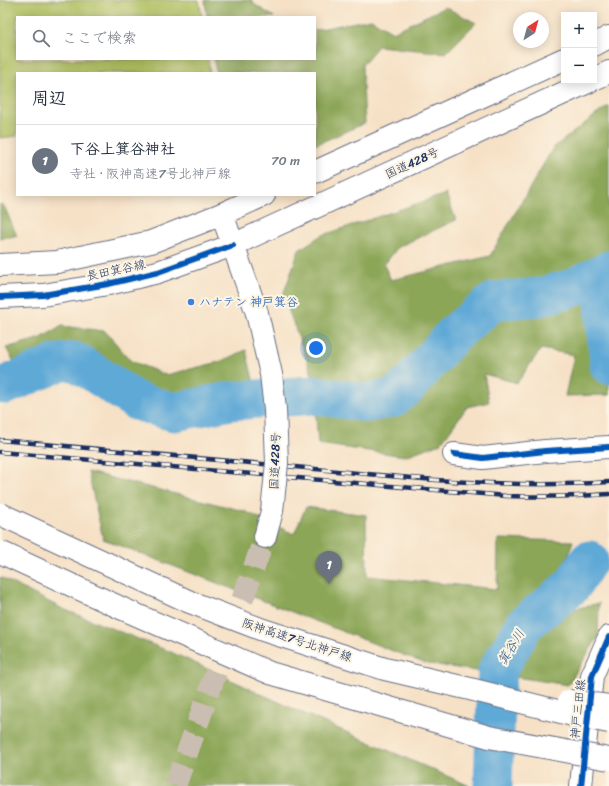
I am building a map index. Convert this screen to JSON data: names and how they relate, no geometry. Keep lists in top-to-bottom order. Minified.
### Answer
{"streets":{"main road":["国道428号","長田箕谷線","阪神高速7号北神戸線","神戸三田線"]},"crossings":[["国道428号","長田箕谷線"]],"water":["箕谷川"],"places":["ハナテン 神戸箕谷"],"north":"top right","page":{"map_buttons":["+","−"],"search":"ここで検索","heading":"周辺","list":[{"mark":"1","name":"下谷上箕谷神社","note":"寺社 · 阪神高速7号北神戸線","value":"70 m"}],"pins":"1"}}
